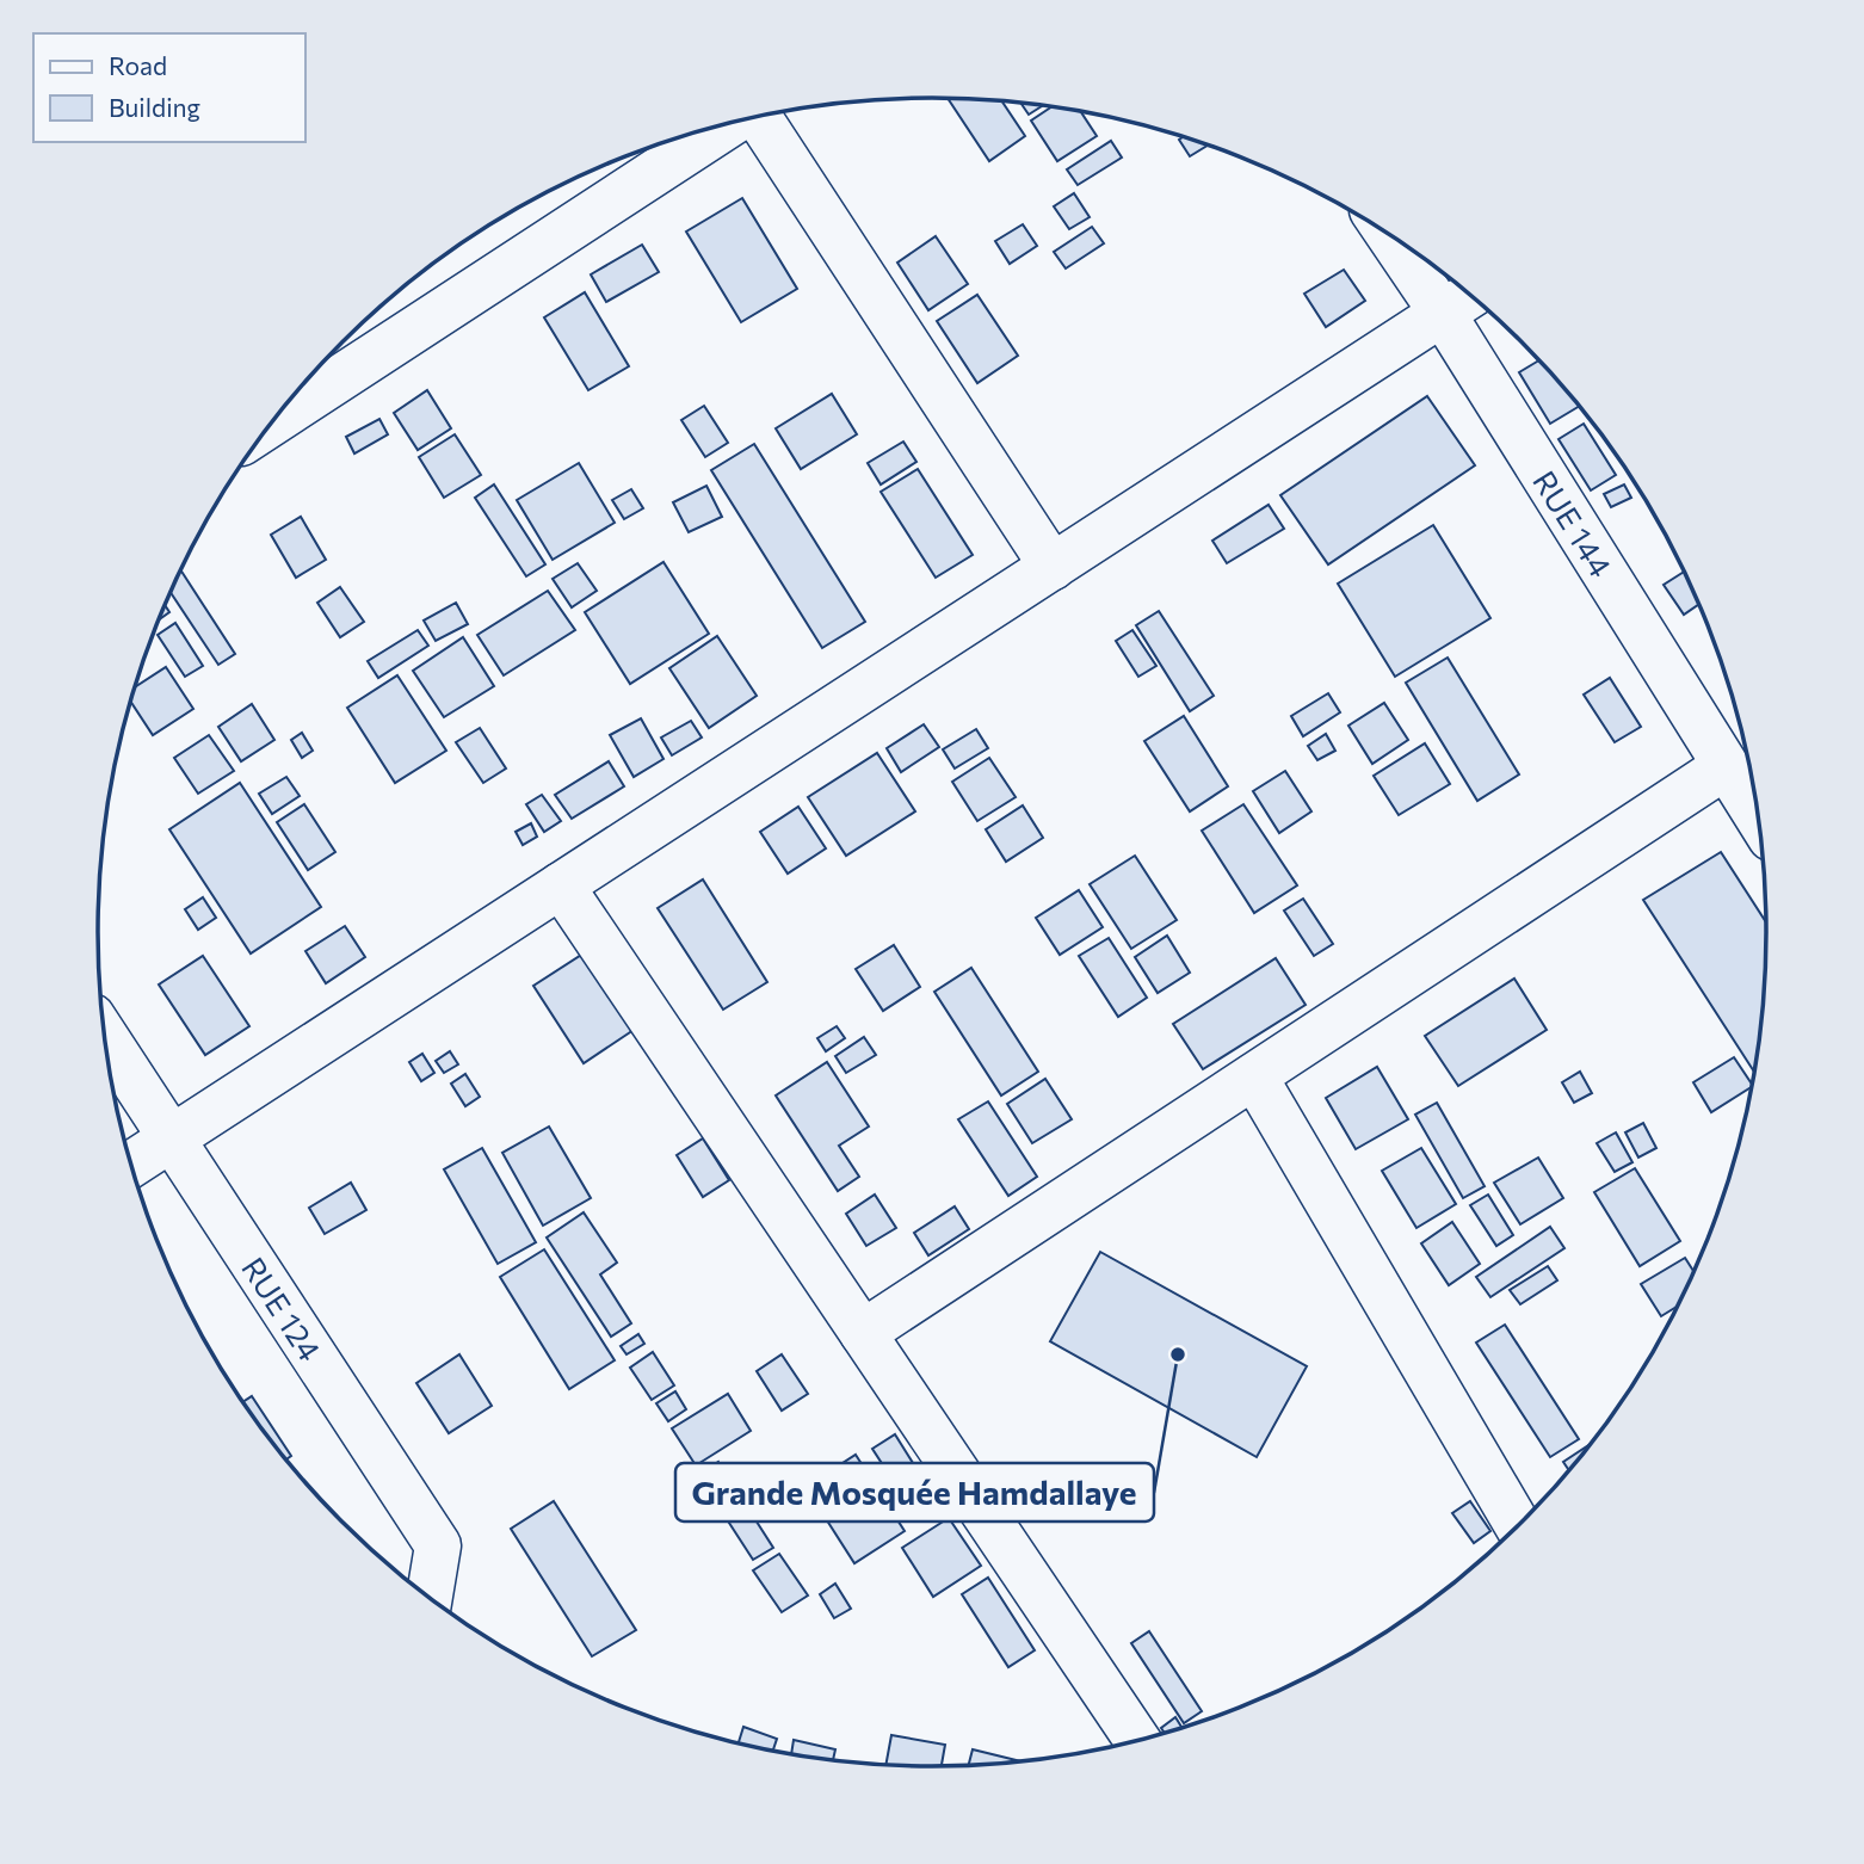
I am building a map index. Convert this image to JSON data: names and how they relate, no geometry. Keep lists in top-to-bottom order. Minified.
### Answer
{"streets":{"street":["RUE 144","RUE 124"]},"places":["Grande Mosquée Hamdallaye"],"legend":["Road","Building"]}
